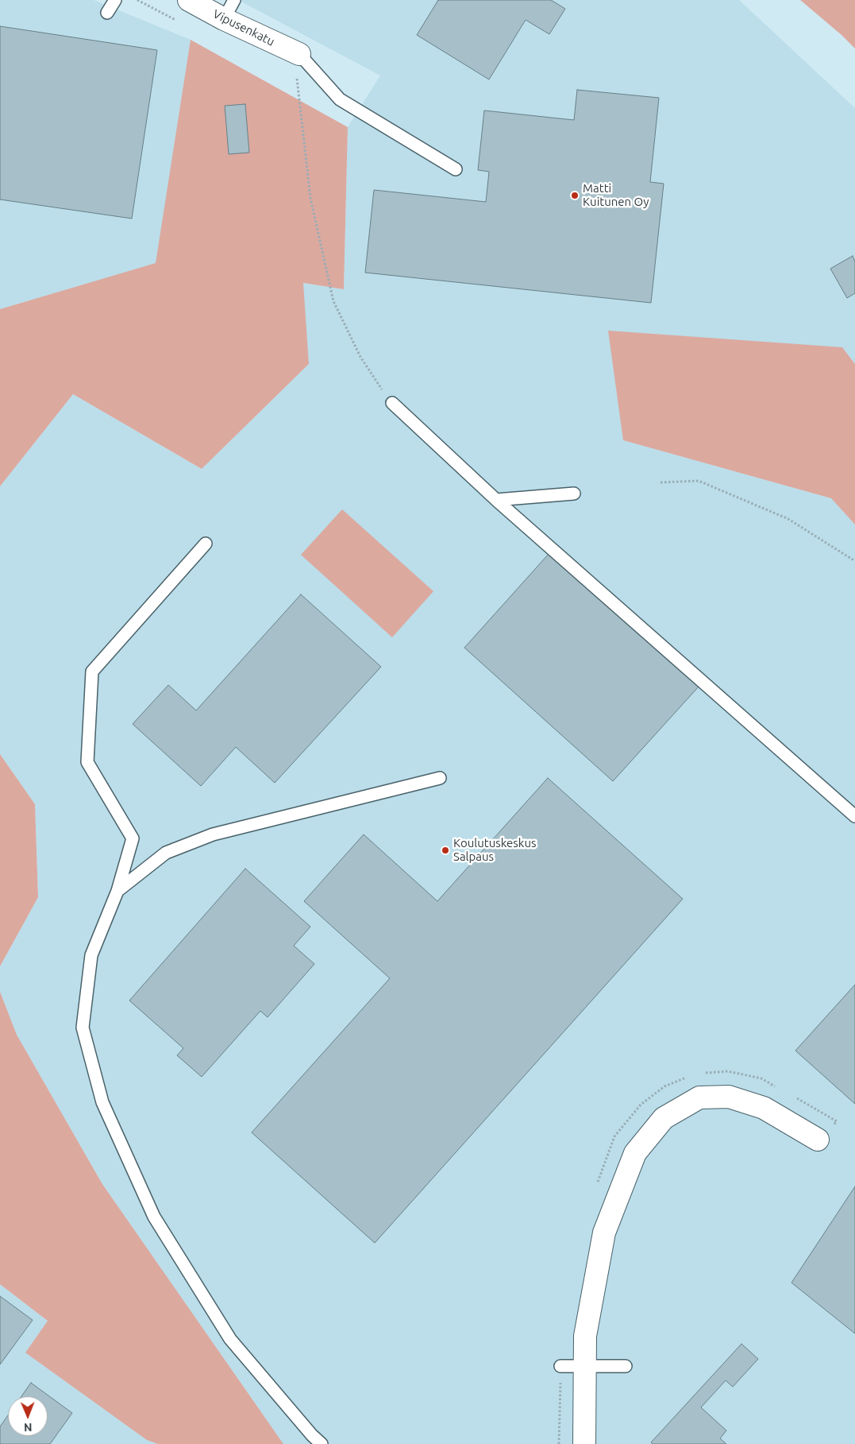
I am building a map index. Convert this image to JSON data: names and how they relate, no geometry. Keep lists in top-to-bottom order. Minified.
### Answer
{"streets":{"street":["Vipusenkatu"]},"places":["Matti Kuitunen Oy","Koulutuskeskus Salpaus"],"north":"bottom"}
